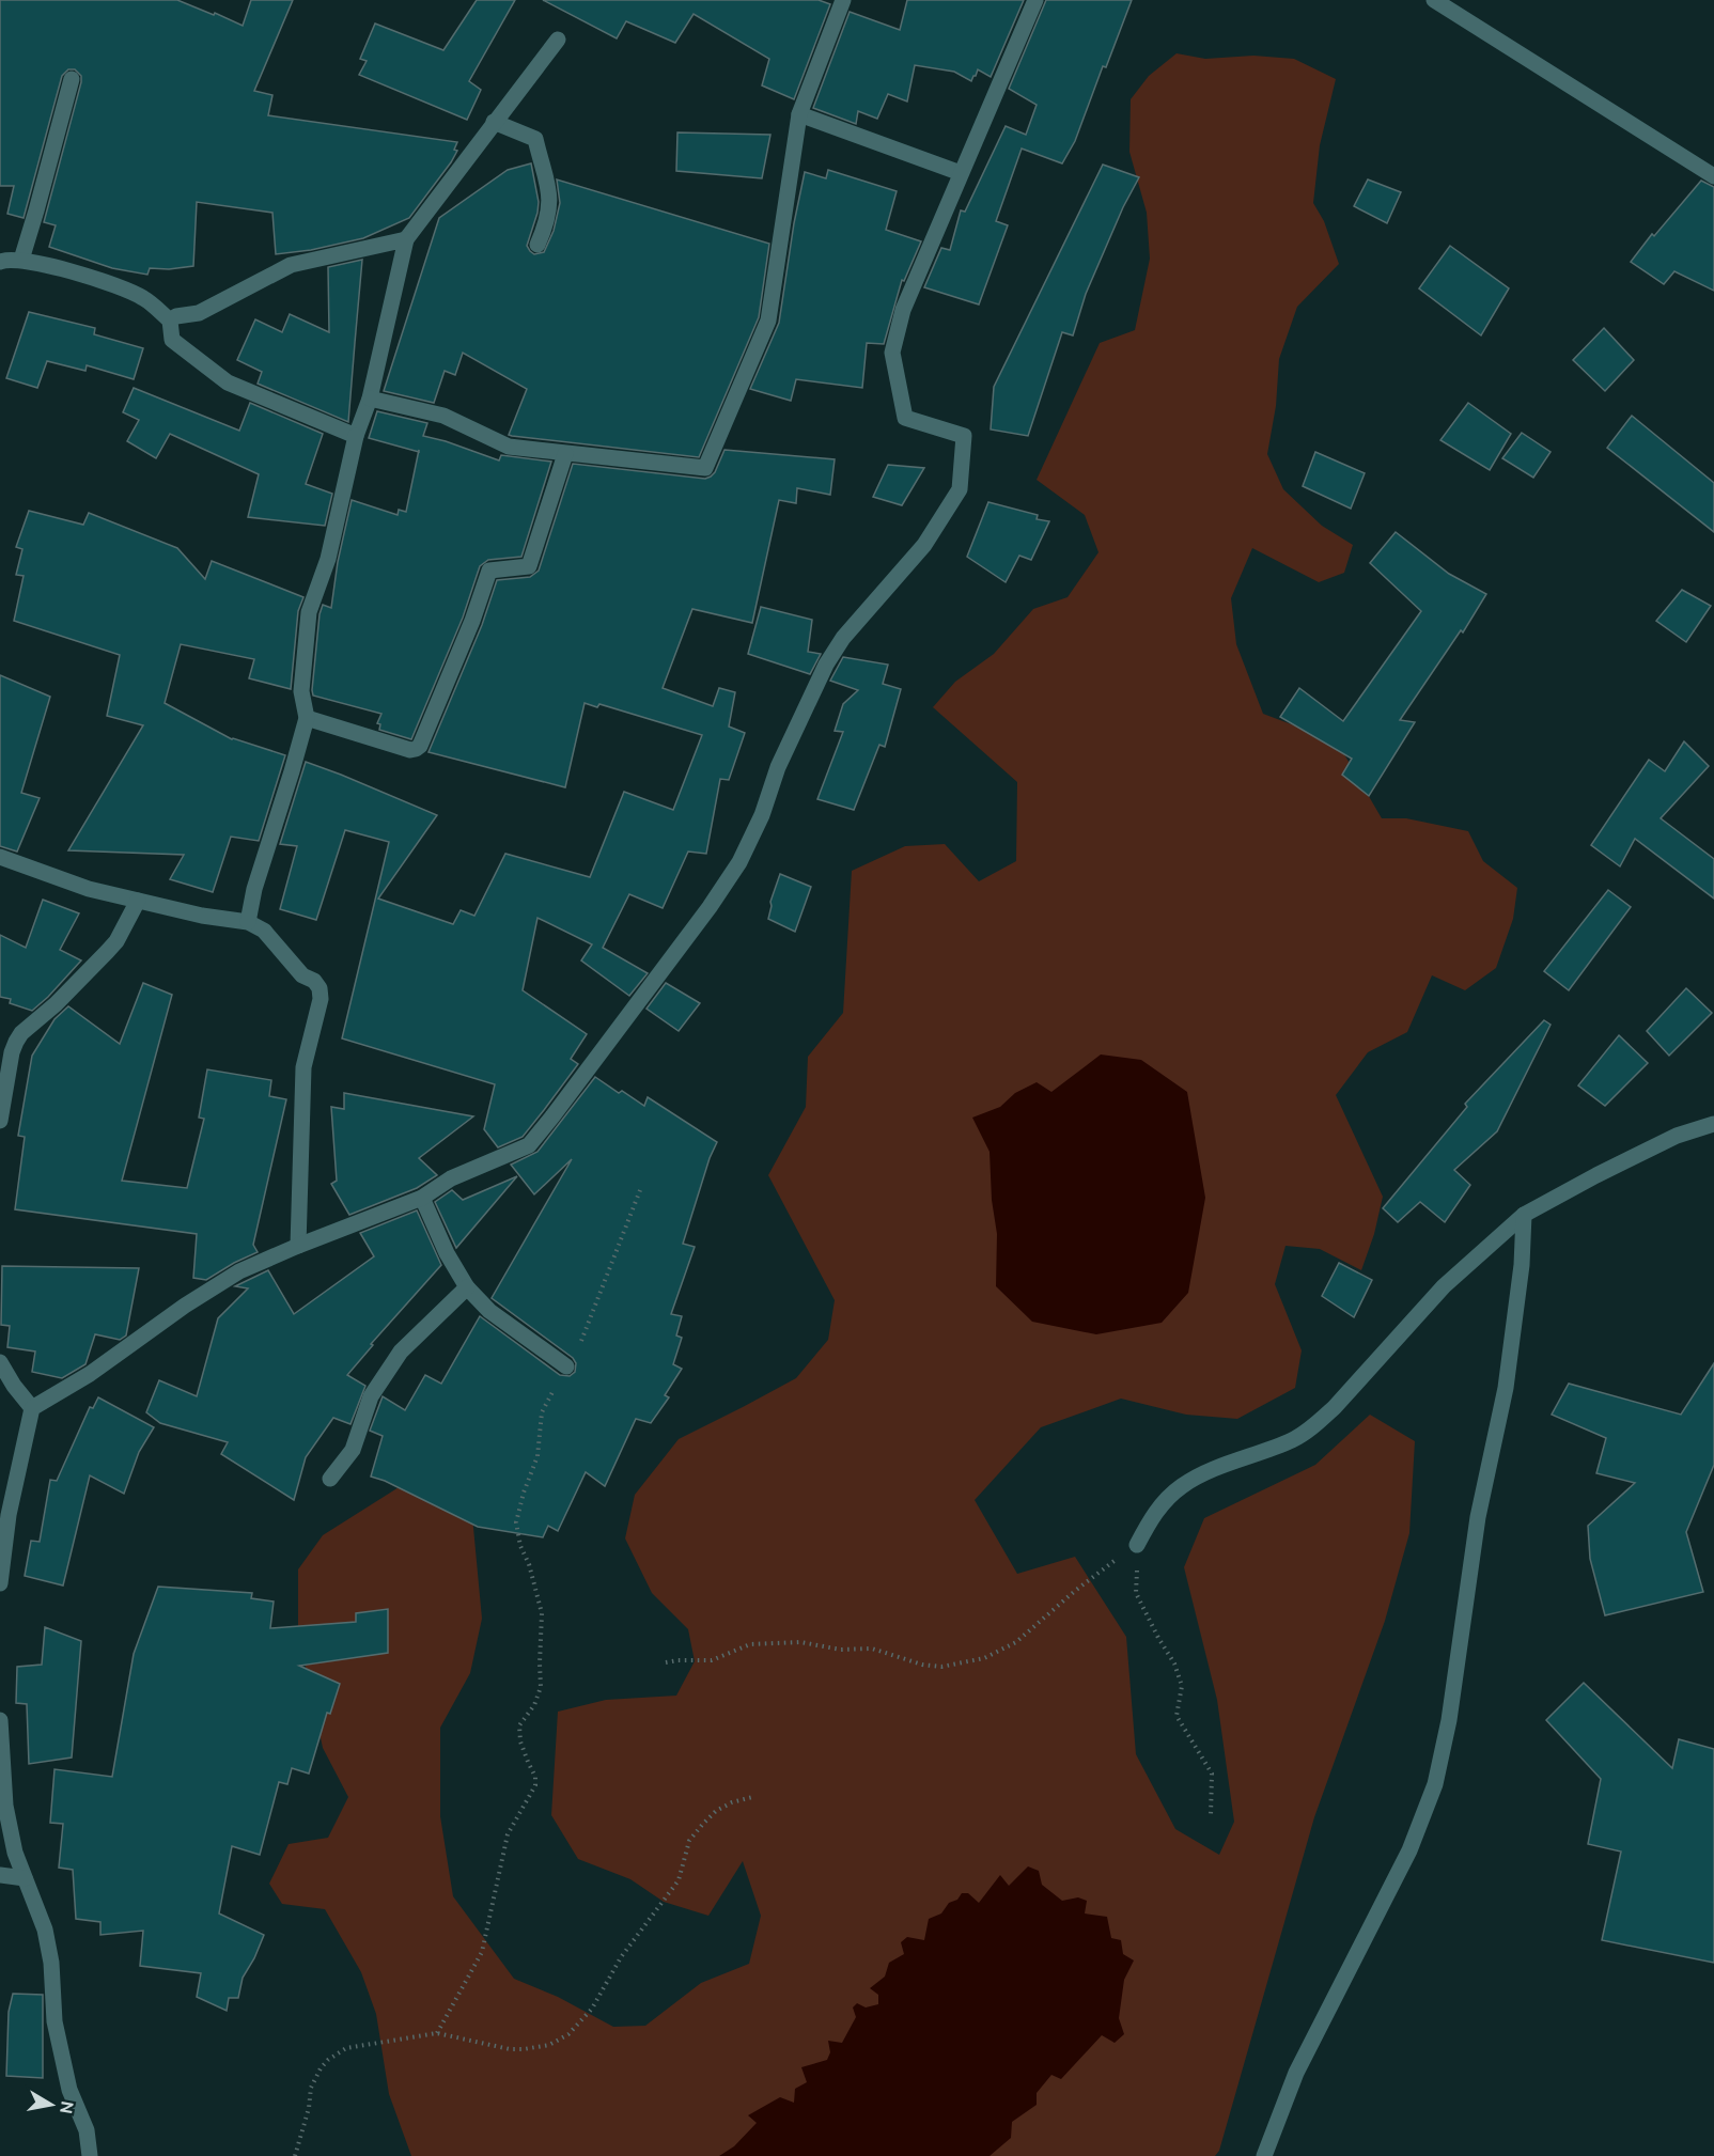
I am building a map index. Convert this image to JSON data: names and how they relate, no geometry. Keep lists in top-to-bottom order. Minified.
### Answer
{"north":"right"}
